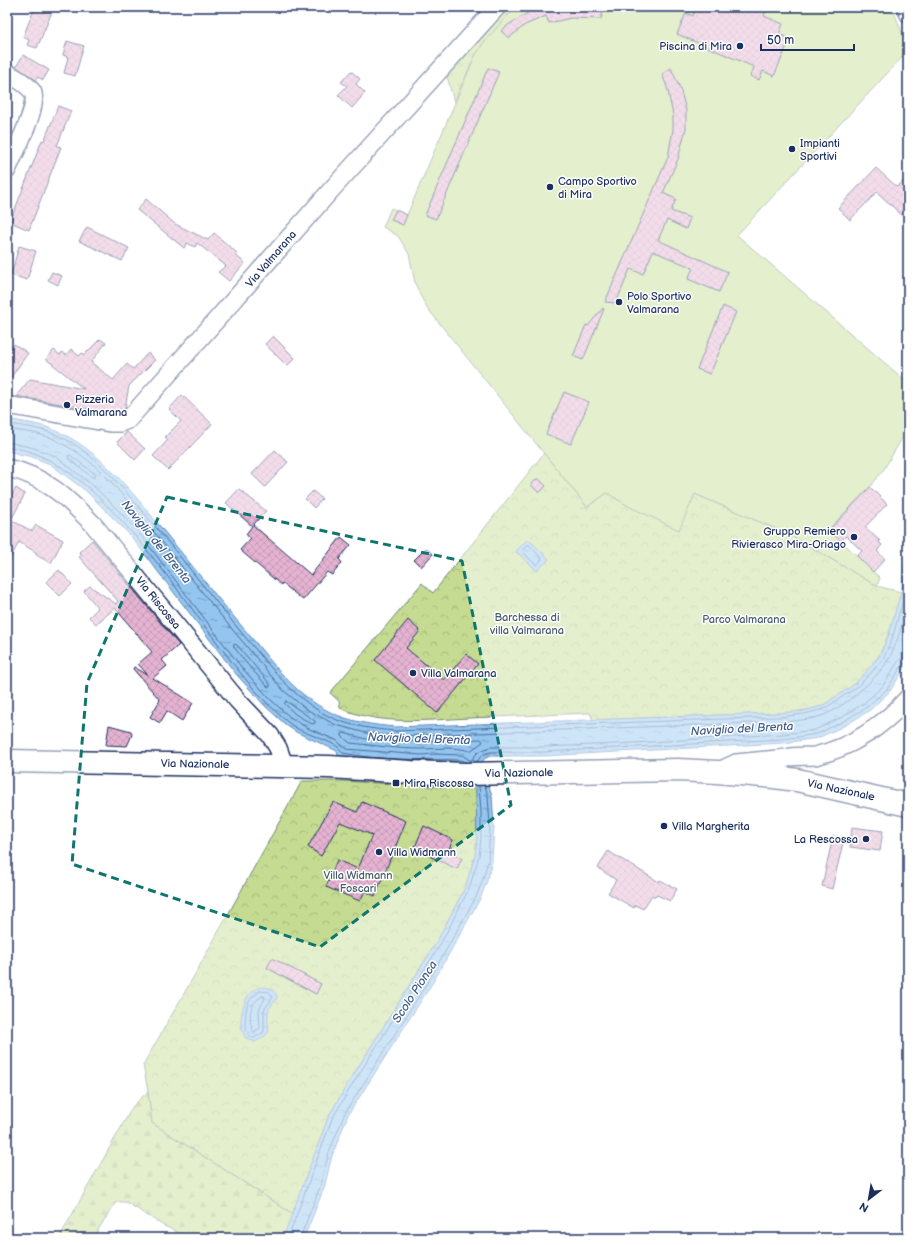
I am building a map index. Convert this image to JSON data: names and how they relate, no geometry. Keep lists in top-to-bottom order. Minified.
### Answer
{"streets":{"main road":["Via Nazionale"],"street":["Via Valmarana","Via Riscossa"]},"crossings":[["Via Riscossa","Via Nazionale"]],"water":["Naviglio del Brenta","Scolo Pionca"],"parks":["Barchessa di villa Valmarana","Parco Valmarana","Villa Widmann Foscari"],"places":{"other":["Piscina di Mira","Impianti Sportivi","Campo Sportivo di Mira","Polo Sportivo Valmarana","Pizzeria Valmarana","Gruppo Remiero Rivierasco Mira-Oriago","Villa Valmarana","Villa Margherita","La Rescossa","Villa Widmann"],"transit":["Mira Riscossa"]},"scale_bar":"50 m","north":"bottom left"}
